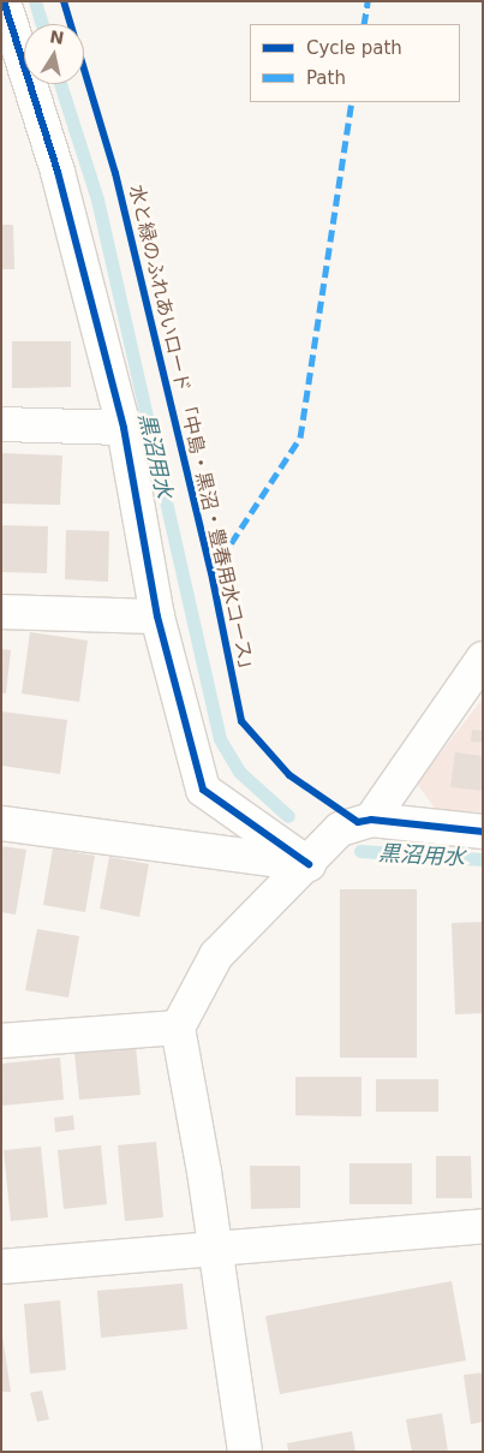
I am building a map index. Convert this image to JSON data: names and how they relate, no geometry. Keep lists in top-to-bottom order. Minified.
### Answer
{"streets":{"cycle path":["水と緑のふれあいロード 「中島・黒沼・豊春用水コース」"]},"water":["黒沼用水"],"legend":["Cycle path","Path"],"north":"top"}
